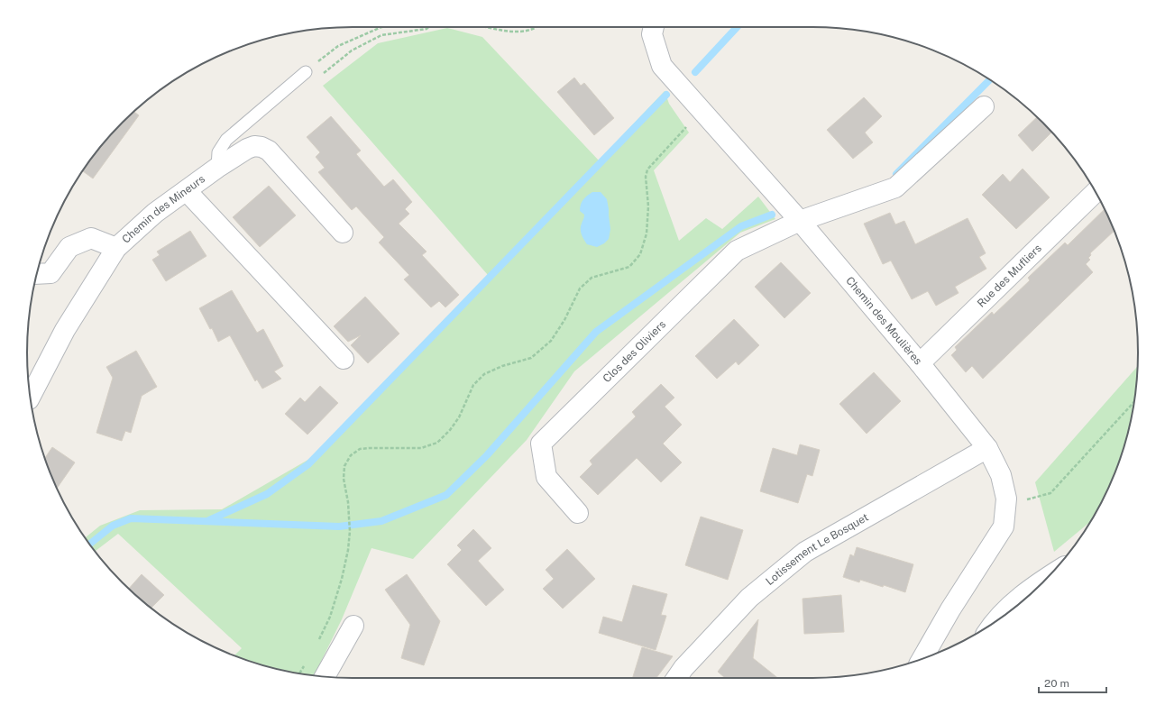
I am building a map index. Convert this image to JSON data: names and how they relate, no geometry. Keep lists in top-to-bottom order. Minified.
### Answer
{"streets":{"street":["Chemin des Mineurs","Rue des Mufliers","Chemin des Moulières","Clos des Oliviers","Lotissement Le Bosquet"]},"crossings":[["Rue des Mufliers","Chemin des Moulières"],["Chemin des Moulières","Clos des Oliviers"],["Chemin des Moulières","Lotissement Le Bosquet"]],"scale_bar":"20 m"}
